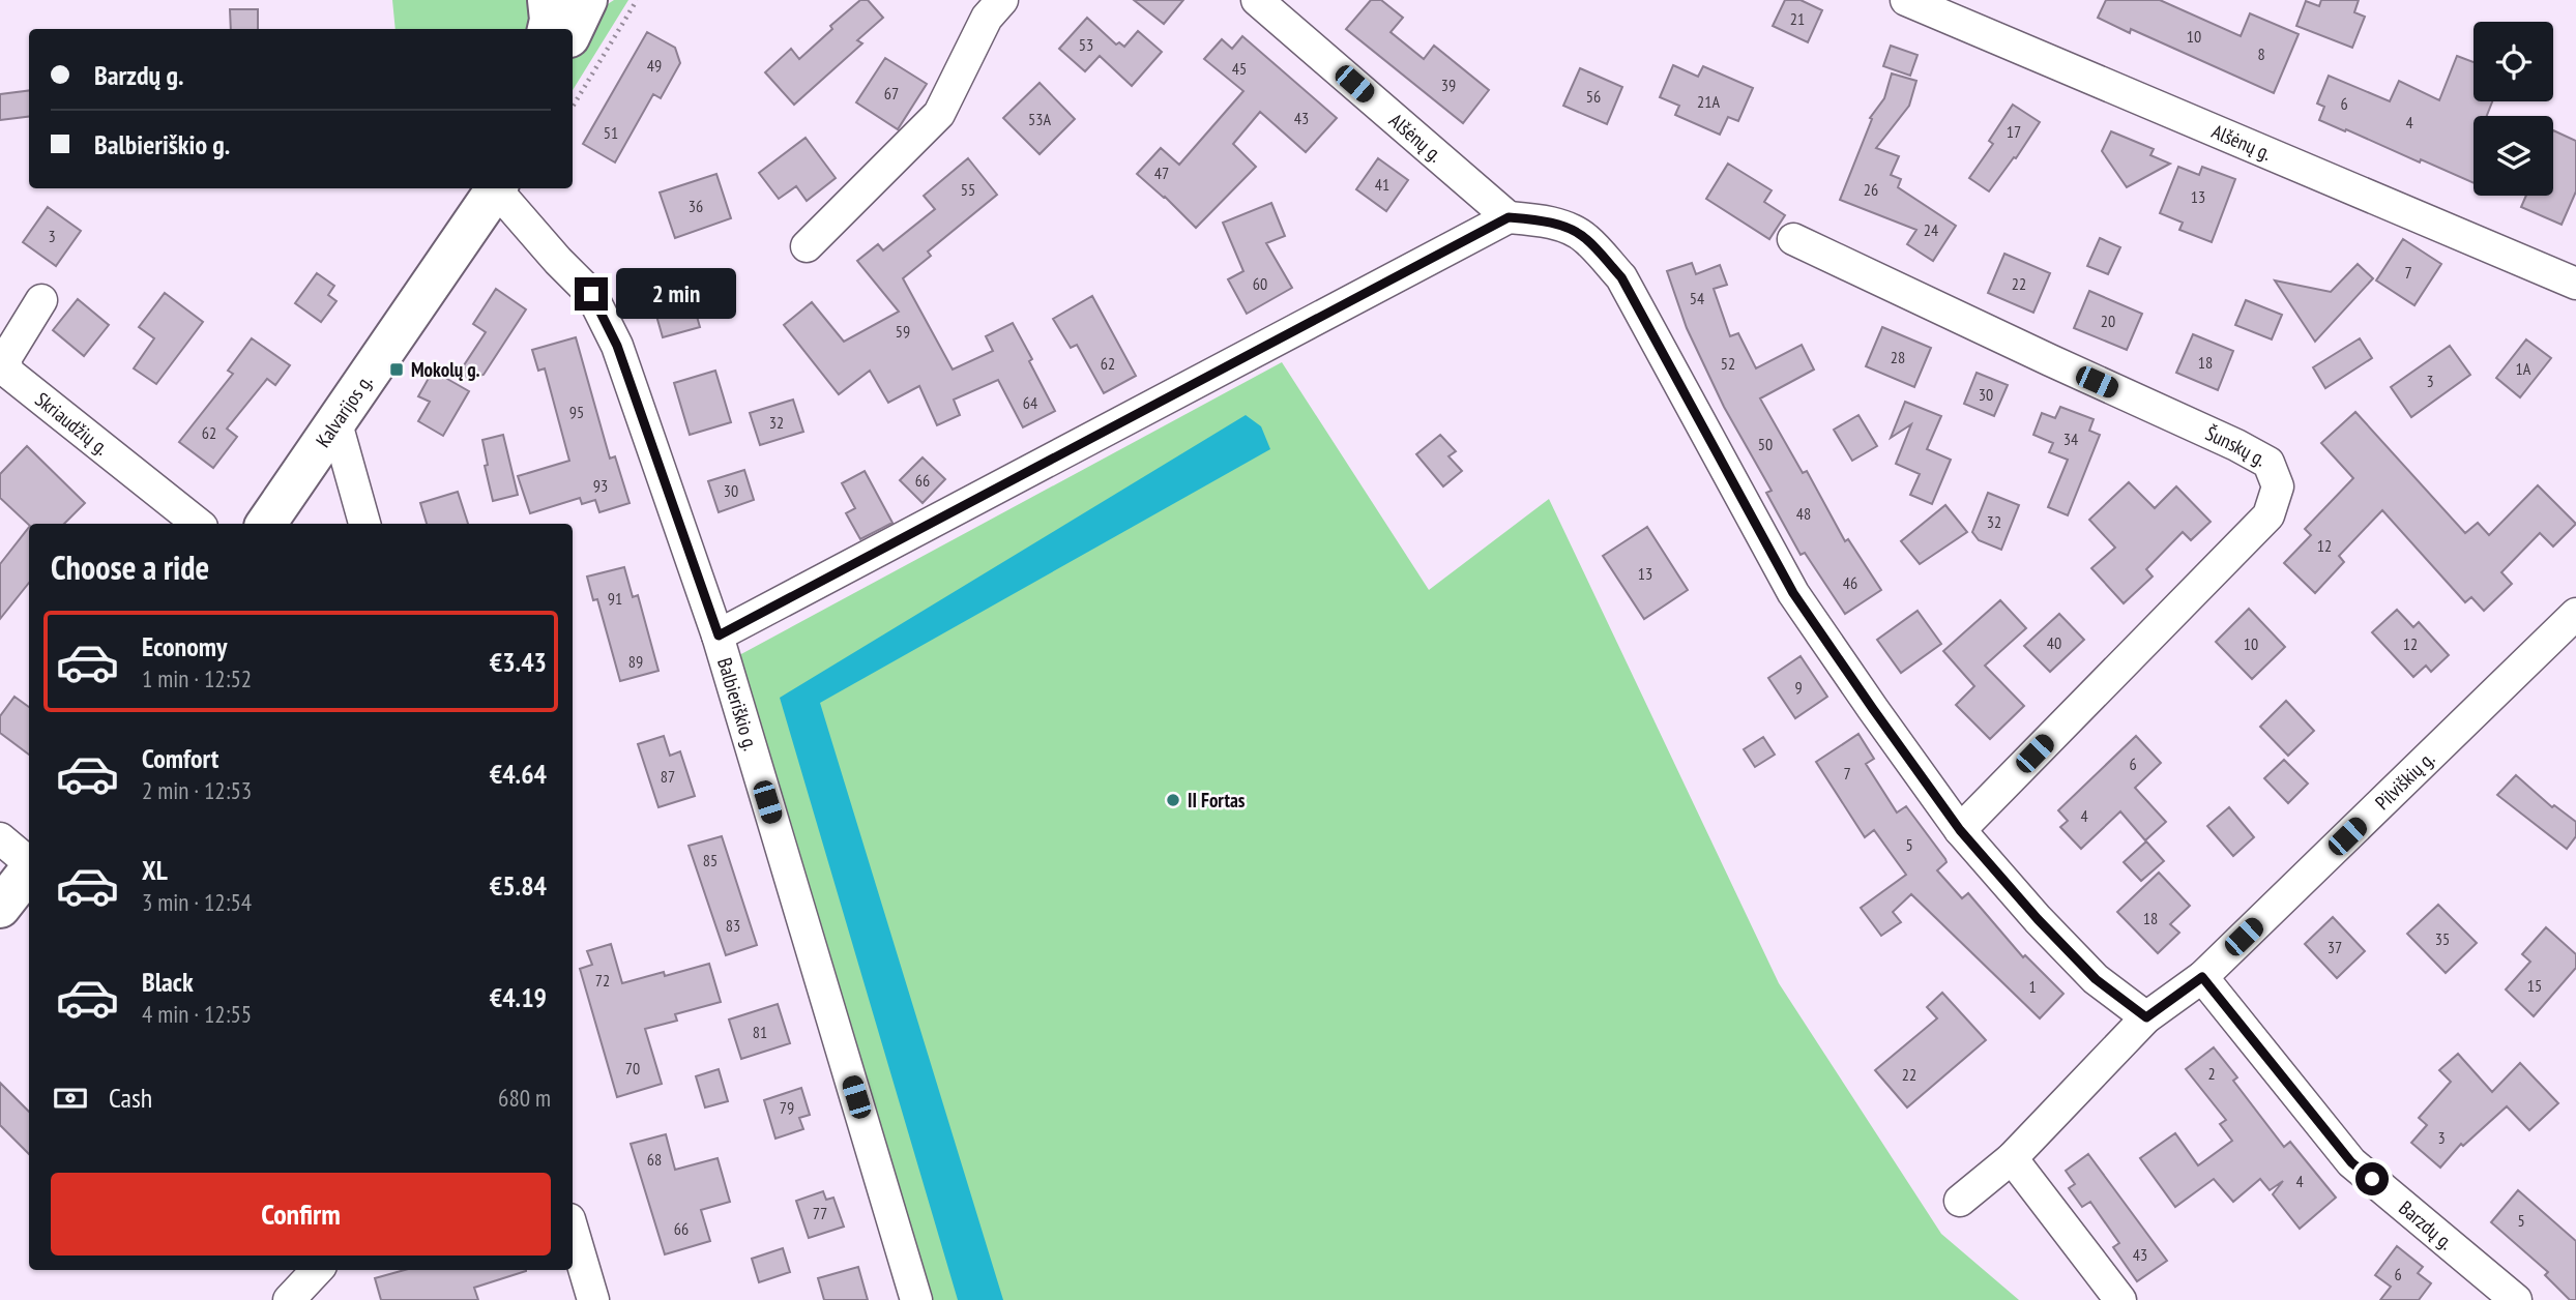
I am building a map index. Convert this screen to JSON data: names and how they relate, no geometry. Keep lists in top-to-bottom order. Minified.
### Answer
{"streets":{"main road":["Kalvarijos g."],"street":["Alšėnų g.","Skriaudžių g.","Šunskų g.","Balbieriškio g.","Pilviškių g.","Barzdų g."]},"crossings":[["Pilviškių g.","Barzdų g."]],"places":{"transit":["Mokolų g."],"other":["II Fortas"]},"house_numbers":["21","10","53","8","49","45","39","67","56","21A","6","43","53A","4","17","51","47","41","55","26","13","36","24","3","7","60","22","54","20","59","28","18","62","52","1A","3","30","64","95","32","62","34","50","66","93","30","48","32","12","13","46","91","40","10","12","89","9","6","7","87","4","5","85","18","83","35","37","72","15","1","81","70","2","22","79","3","68","4","77","5","66","43","6"],"page":{"banner":["Barzdų g.","Balbieriškio g."],"bubble":"2 min","heading":"Choose a ride","list":[{"name":"Economy","note":"1 min · 12:52","value":"€3.43"},{"name":"Comfort","note":"2 min · 12:53","value":"€4.64"},{"name":"XL","note":"3 min · 12:54","value":"€5.84"},{"name":"Black","note":"4 min · 12:55","value":"€4.19"}],"pay":["Cash","680 m"],"buttons":"Confirm"}}
